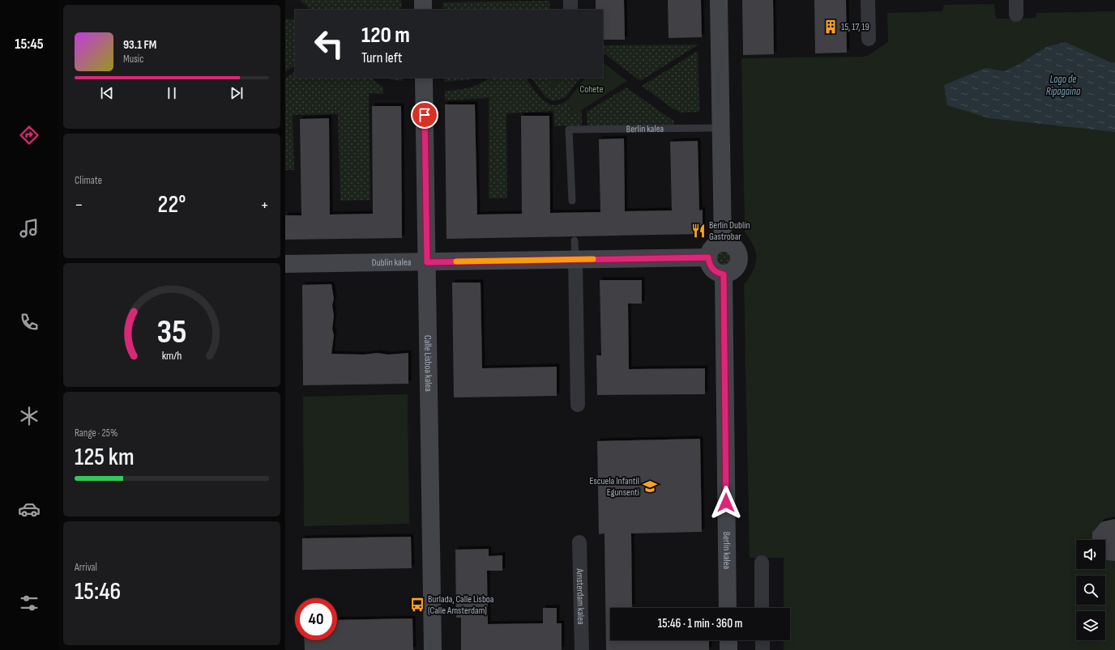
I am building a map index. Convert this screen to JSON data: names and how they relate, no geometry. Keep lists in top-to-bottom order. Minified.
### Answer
{"streets":{"street":["Berlin kalea","Dublin kalea","Calle Lisboa kalea","Amsterdam kalea"]},"crossings":[["Berlin kalea","Dublin kalea"],["Dublin kalea","Calle Lisboa kalea"]],"water":["Lago de Ripagaina"],"parks":["Cohete"],"places":{"building":["15, 17, 19"],"restaurant":["Berlín Dublín Gastrobar"],"school or university":["Escuela Infantil Egunsenti"],"bus stop":["Burlada, Calle Lisboa (Calle Amsterdam)"]},"page":{"tabs":"15:45","turn":["120 m","Turn left"],"song":["93.1 FM","Music"],"tile":["Climate",["Range · 25%","125 km"],["Arrival","15:46"]],"heat":["−","22°","+"],"limit":"40","trip":"15:46 · 1 min · 360 m","gauge":["35","km/h"]}}
